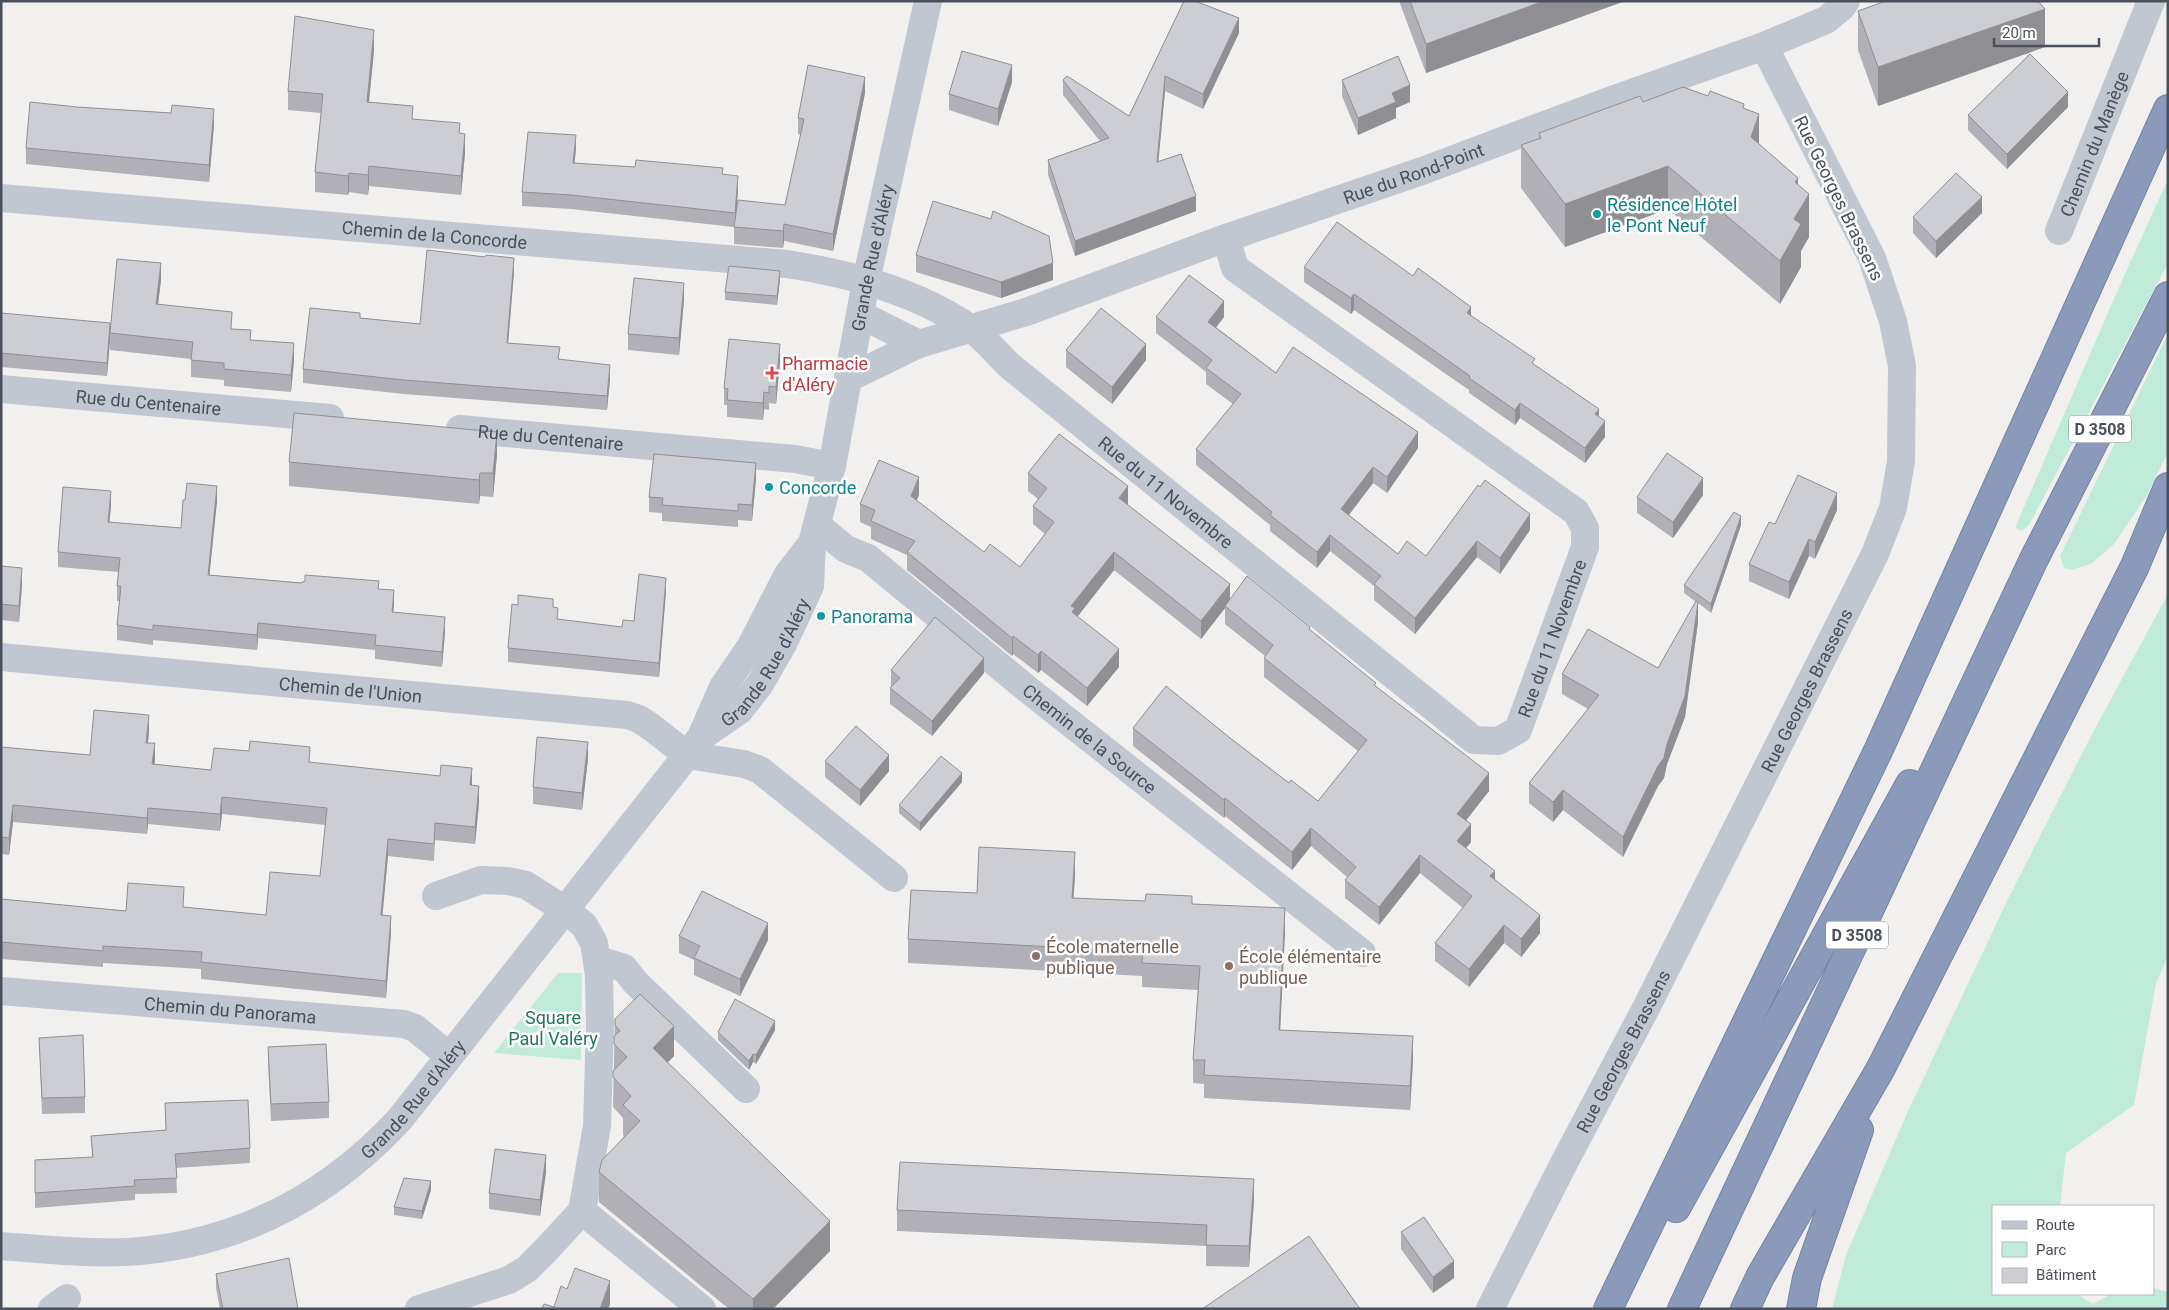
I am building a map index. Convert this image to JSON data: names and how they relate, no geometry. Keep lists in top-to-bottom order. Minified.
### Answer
{"streets":{"highway":["D 3508"],"street":["Chemin du Manège","Rue du Rond-Point","Rue Georges Brassens","Chemin de la Concorde","Grande Rue d'Aléry","Rue du Centenaire","Rue du 11 Novembre","Chemin de l'Union","Chemin de la Source","Chemin du Panorama"]},"crossings":[["Rue du Rond-Point","Rue Georges Brassens"],["Rue du Rond-Point","Grande Rue d'Aléry"],["Rue du Rond-Point","Rue du 11 Novembre"],["Chemin de la Concorde","Grande Rue d'Aléry"],["Grande Rue d'Aléry","Rue du Centenaire"],["Grande Rue d'Aléry","Chemin de l'Union"],["Grande Rue d'Aléry","Chemin de la Source"],["Grande Rue d'Aléry","Chemin du Panorama"]],"parks":["Square Paul Valéry"],"places":{"other":["Résidence Hôtel le Pont Neuf","Concorde","Panorama","École maternelle publique","École élémentaire publique"],"health":["Pharmacie d'Aléry"]},"legend":["Route","Parc","Bâtiment"],"scale_bar":"20 m"}
